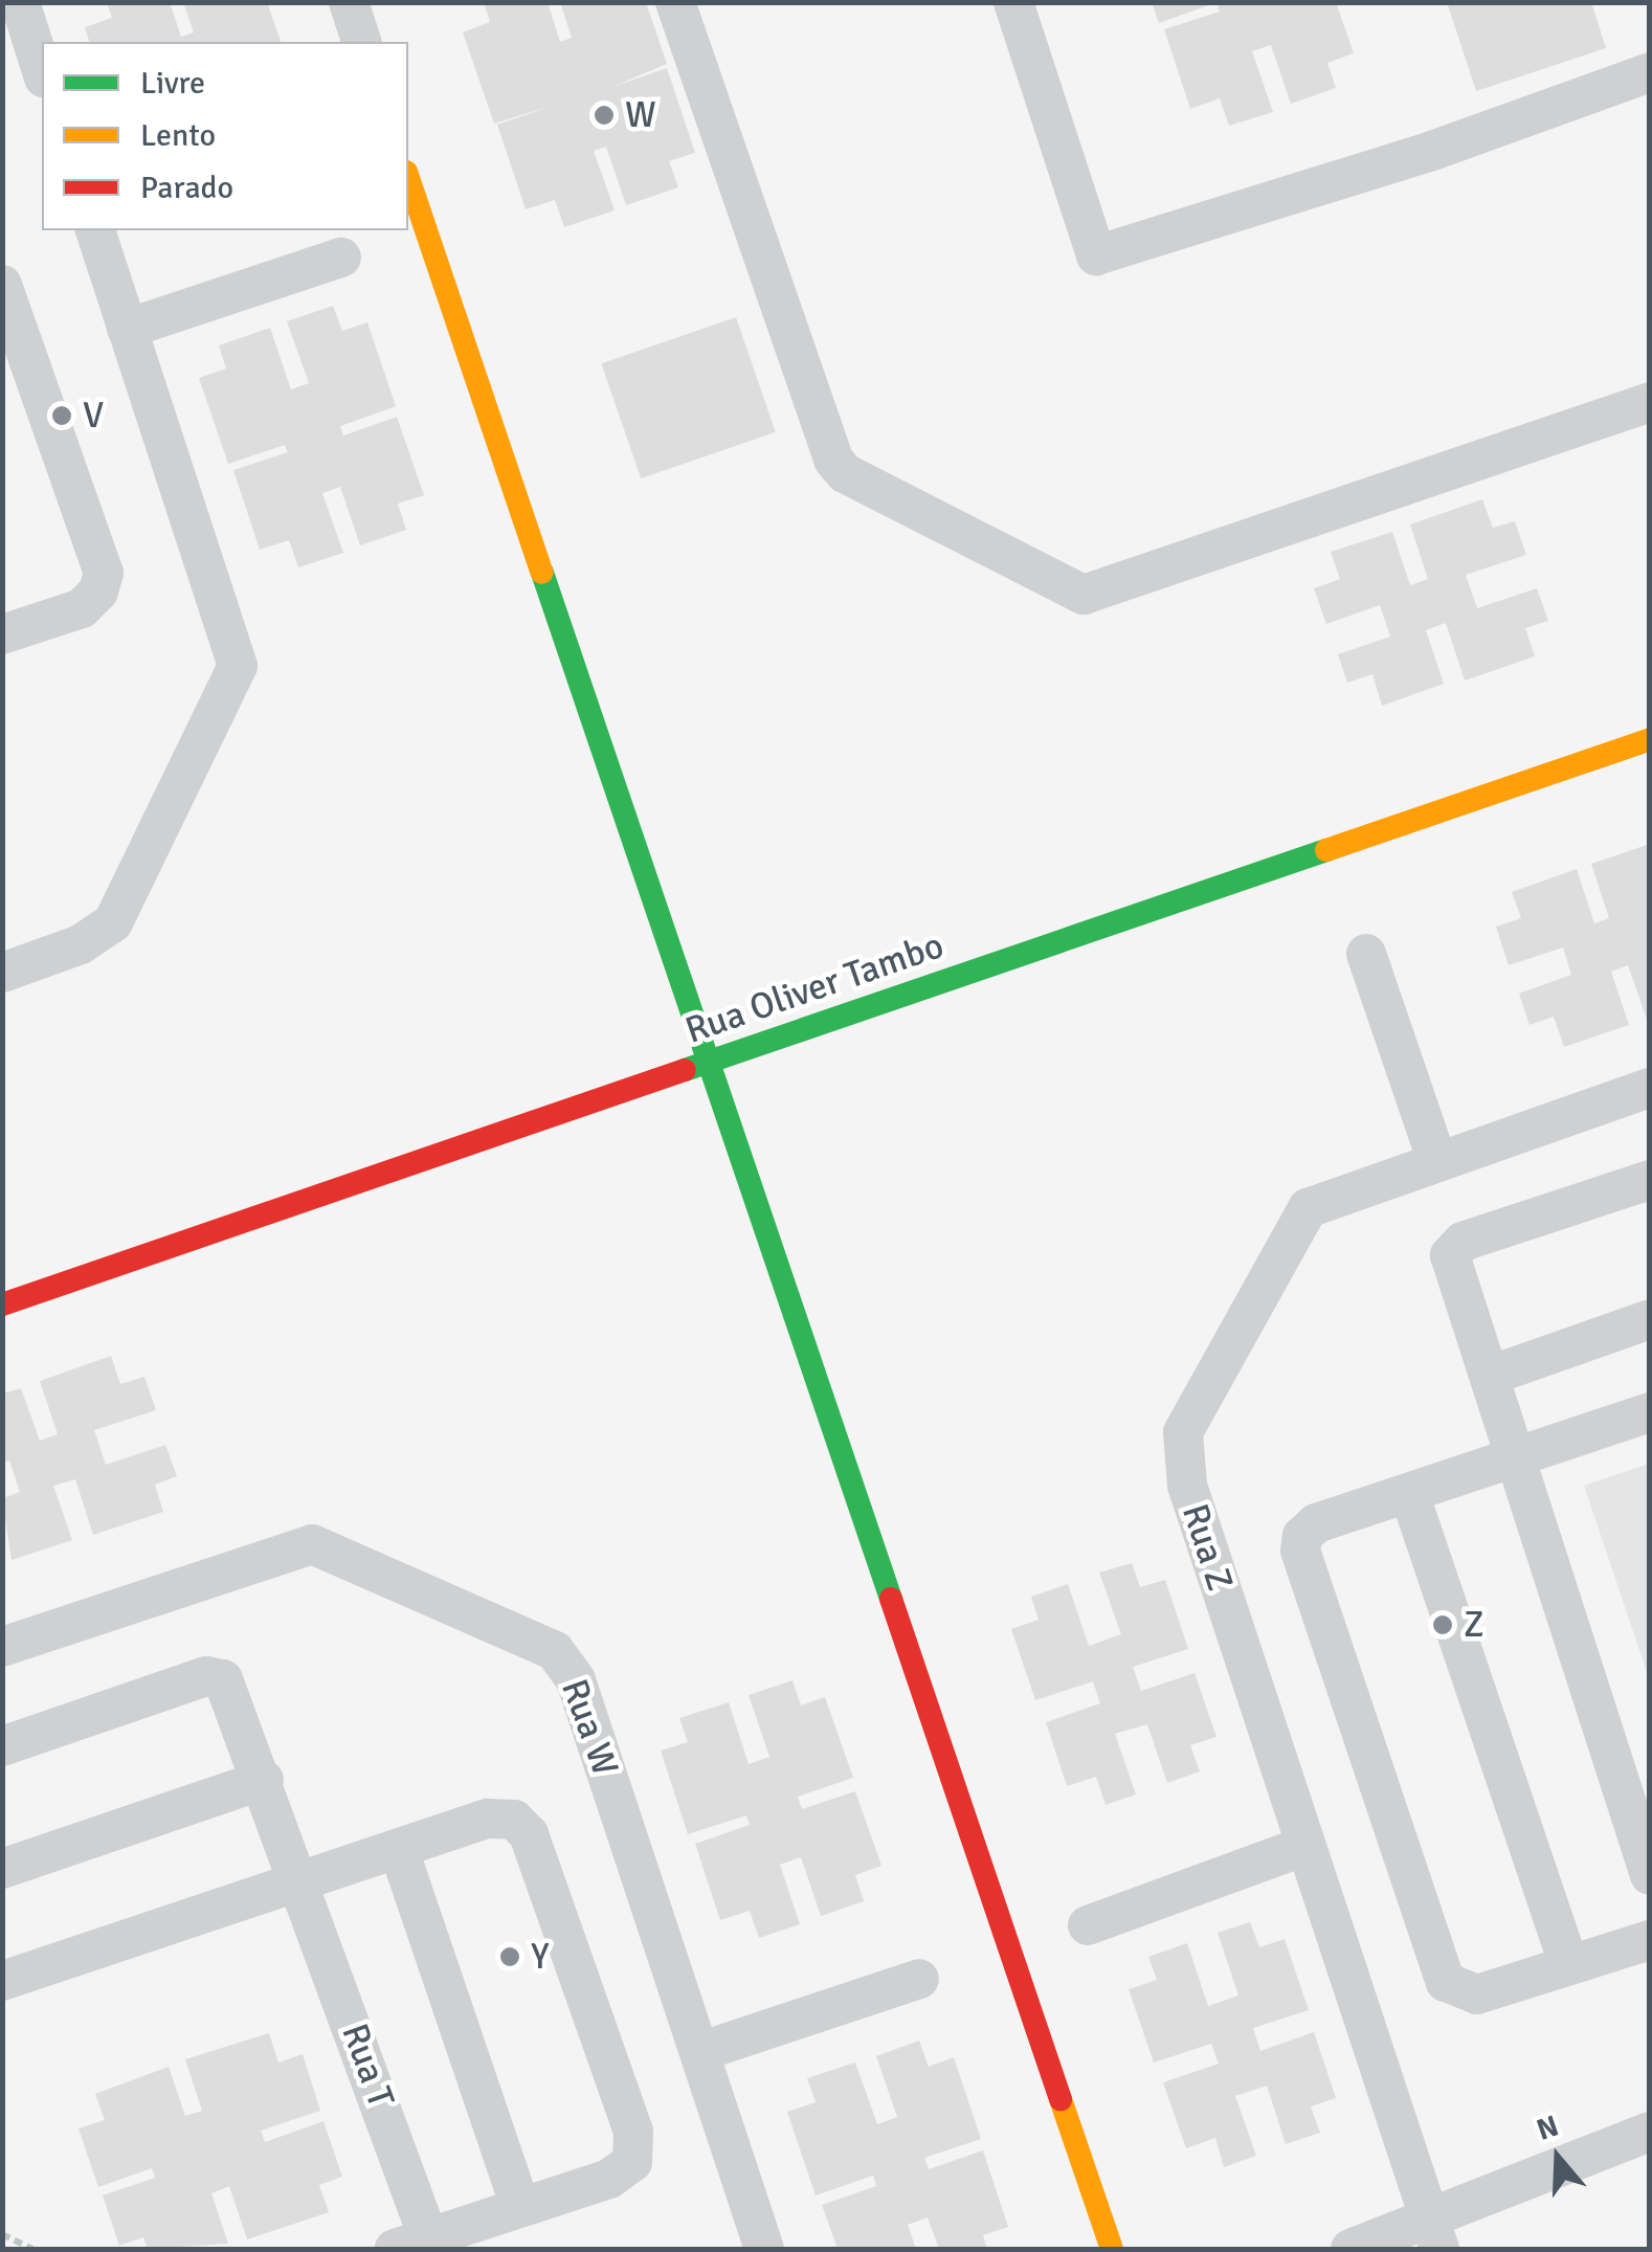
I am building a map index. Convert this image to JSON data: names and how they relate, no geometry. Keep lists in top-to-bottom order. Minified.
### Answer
{"streets":{"street":["Rua Oliver Tambo","Rua Z","Rua W","Rua T"]},"places":["W","V","Z","Y"],"legend":["Livre","Lento","Parado"],"north":"top"}
